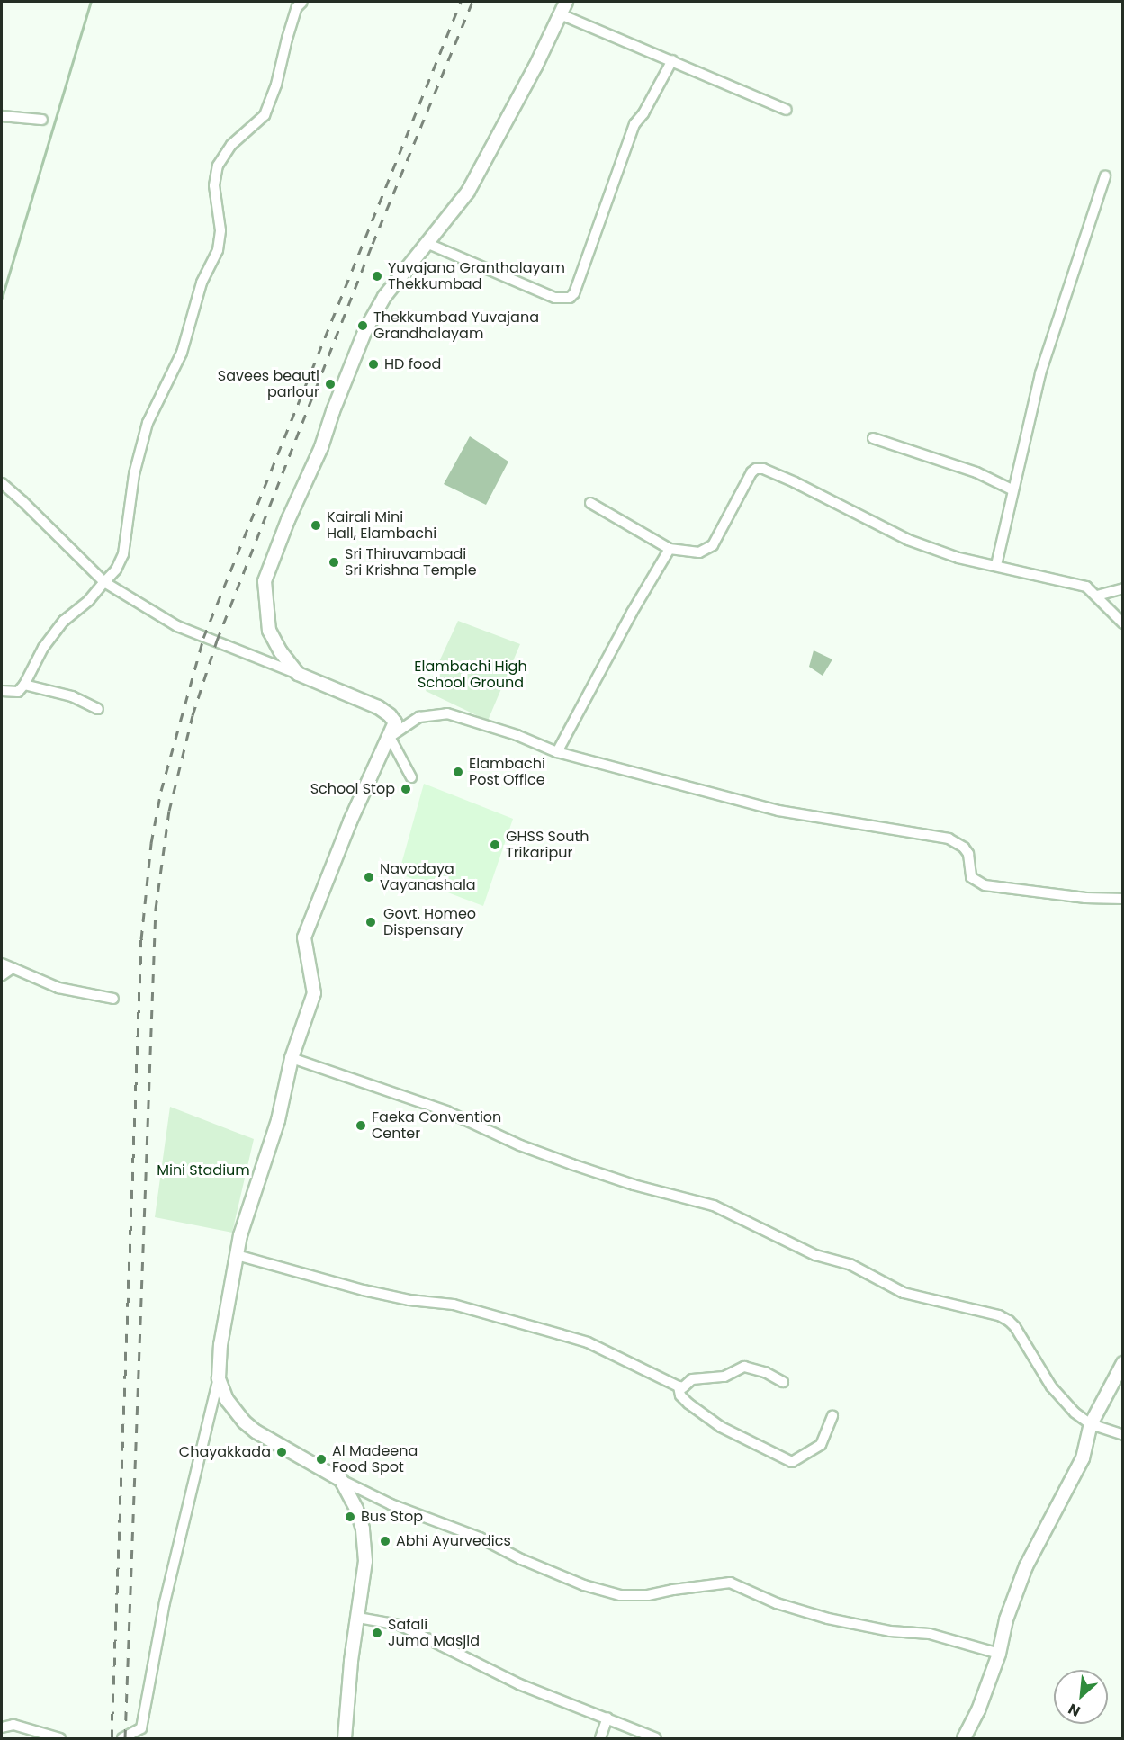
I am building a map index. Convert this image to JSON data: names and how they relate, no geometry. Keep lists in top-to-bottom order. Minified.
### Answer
{"parks":["Elambachi High School Ground","Mini Stadium"],"places":["Yuvajana Granthalayam Thekkumbad","Thekkumbad Yuvajana Grandhalayam","HD food","Savees beauti parlour","Kairali Mini Hall, Elambachi","Sri Thiruvambadi Sri Krishna Temple","Elambachi Post Office","School Stop","GHSS South Trikaripur","Navodaya Vayanashala","Govt. Homeo Dispensary","Faeka Convention Center","Chayakkada","Al Madeena Food Spot","Bus Stop","Abhi Ayurvedics","Safali Juma Masjid"],"north":"bottom left"}
